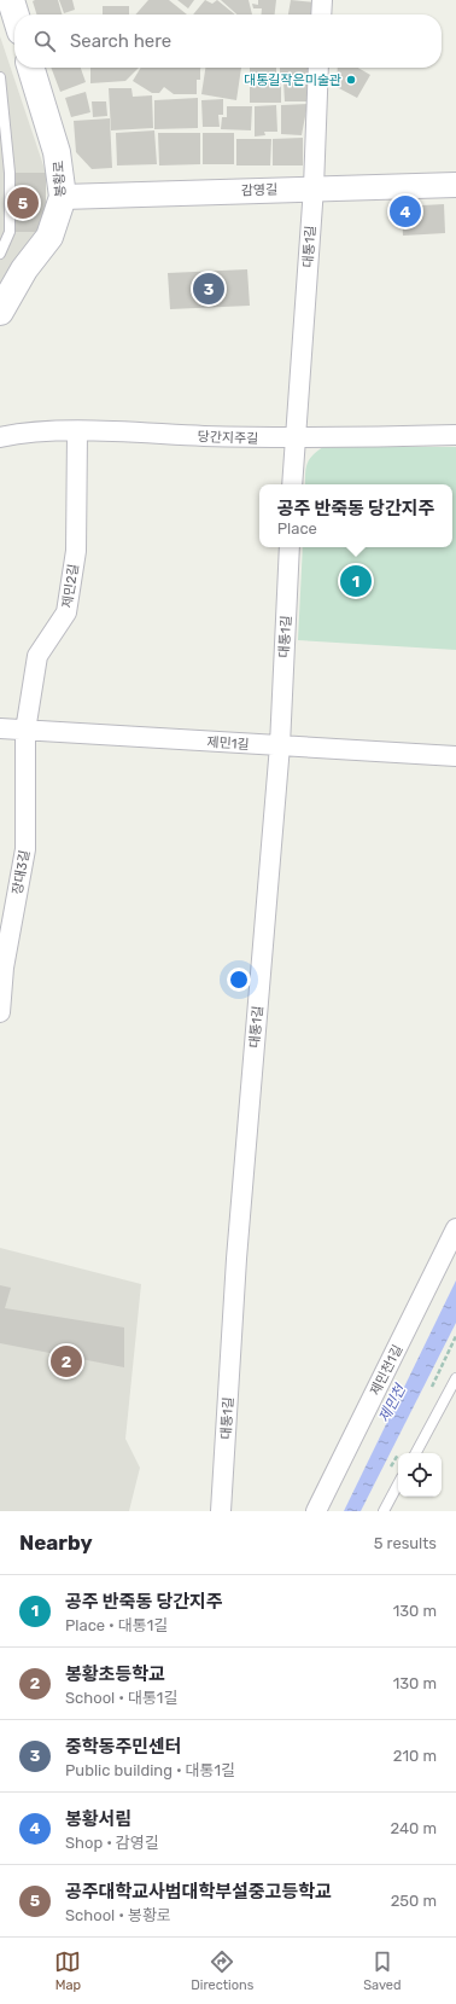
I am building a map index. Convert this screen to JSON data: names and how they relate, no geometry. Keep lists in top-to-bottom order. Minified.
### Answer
{"streets":{"main road":["봉황로"],"street":["감영길","대통1길","당간지주길","제민2길","제민1길","장대3길","제민천1길"]},"crossings":[["봉황로","감영길"],["감영길","대통1길"],["대통1길","당간지주길"],["대통1길","제민1길"],["당간지주길","제민2길"],["제민2길","제민1길"],["제민2길","장대3길"],["제민1길","장대3길"]],"water":["제민천"],"places":["대통길작은미술관"],"page":{"search":"Search here","pins":["5","4","3","1","2"],"popup":["공주 반죽동 당간지주","Place"],"heading":["Nearby","5 results"],"list":[{"mark":"1","name":"공주 반죽동 당간지주","note":"Place · 대통1길","value":"130 m"},{"mark":"2","name":"봉황초등학교","note":"School · 대통1길","value":"130 m"},{"mark":"3","name":"중학동주민센터","note":"Public building · 대통1길","value":"210 m"},{"mark":"4","name":"봉황서림","note":"Shop · 감영길","value":"240 m"},{"mark":"5","name":"공주대학교사범대학부설중고등학교","note":"School · 봉황로","value":"250 m"}],"nav":["Map","Directions","Saved"]}}
